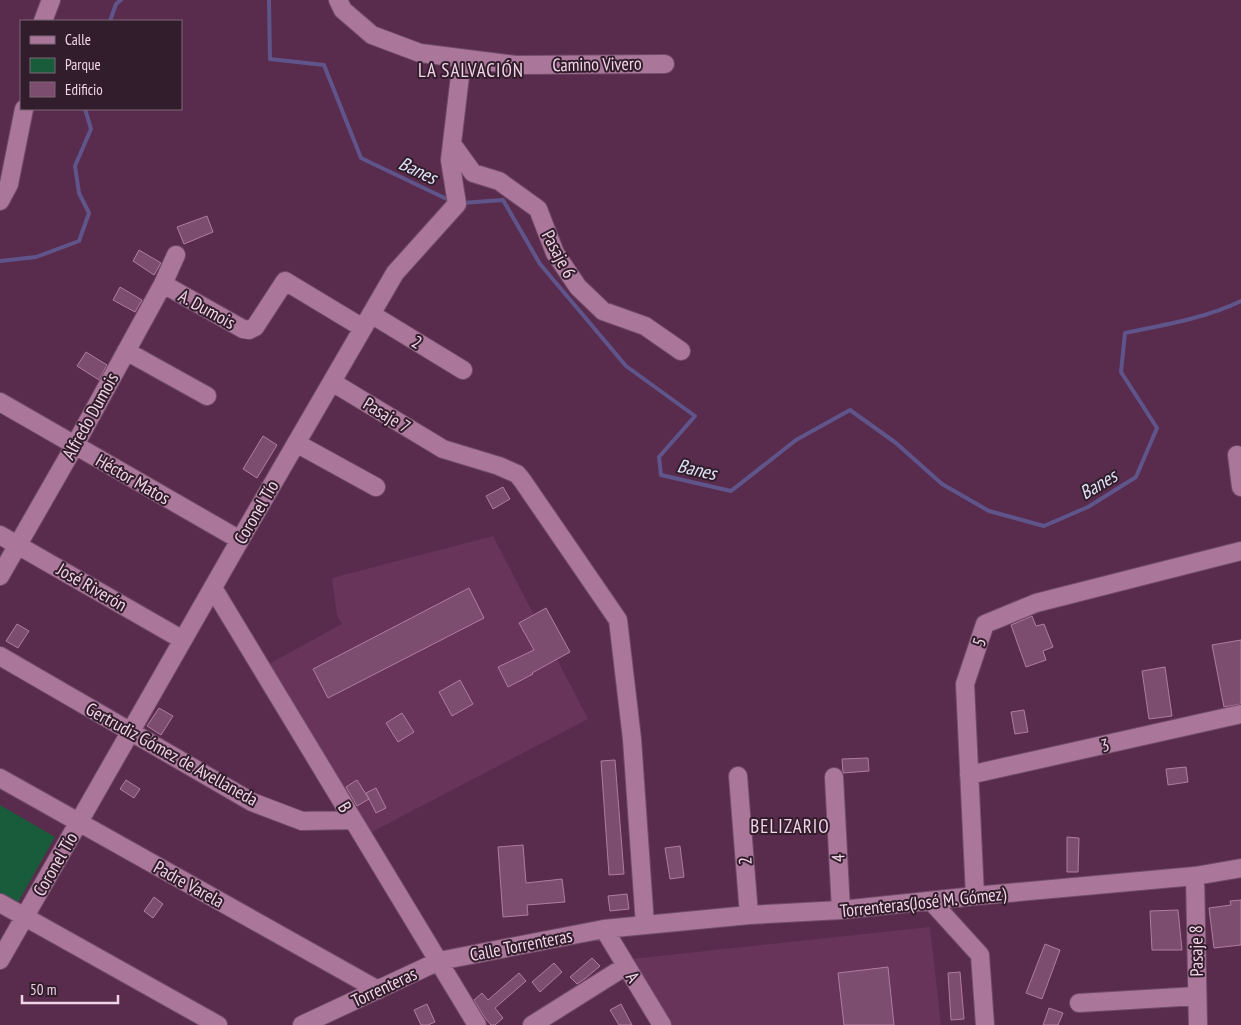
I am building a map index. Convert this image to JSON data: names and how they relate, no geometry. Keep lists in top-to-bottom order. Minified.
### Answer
{"streets":{"street":["Camino Vivero","Pasaje 6","A. Dumois","2","Pasaje 7","Alfredo Dumois","Héctor Matos","Coronel Tío","José Riverón","5","3","Gertrudiz Gómez de Avellaneda","B","4","Padre Varela","Torrenteras(José M. Gómez)","Calle Torrenteras","Pasaje 8","A","Torrenteras"]},"crossings":[["Camino Vivero","Coronel Tío"],["Pasaje 6","Coronel Tío"],["A. Dumois","2"],["A. Dumois","Alfredo Dumois"],["A. Dumois","Coronel Tío"],["2","Coronel Tío"],["2","Torrenteras(José M. Gómez)"],["Pasaje 7","Coronel Tío"],["Pasaje 7","Torrenteras(José M. Gómez)"],["Alfredo Dumois","Héctor Matos"],["Alfredo Dumois","José Riverón"],["Héctor Matos","Coronel Tío"],["Coronel Tío","José Riverón"],["Coronel Tío","Gertrudiz Gómez de Avellaneda"],["Coronel Tío","B"],["Coronel Tío","Padre Varela"],["5","3"],["5","Torrenteras(José M. Gómez)"],["Gertrudiz Gómez de Avellaneda","B"],["B","Calle Torrenteras"],["B","Torrenteras"],["4","Torrenteras(José M. Gómez)"],["Padre Varela","Torrenteras"],["Torrenteras(José M. Gómez)","Calle Torrenteras"],["Torrenteras(José M. Gómez)","Pasaje 8"],["Torrenteras(José M. Gómez)","A"],["Calle Torrenteras","A"],["Calle Torrenteras","Torrenteras"]],"districts":["LA SALVACIÓN","BELIZARIO"],"water":["Banes"],"legend":["Calle","Parque","Edificio"],"scale_bar":"50 m"}
